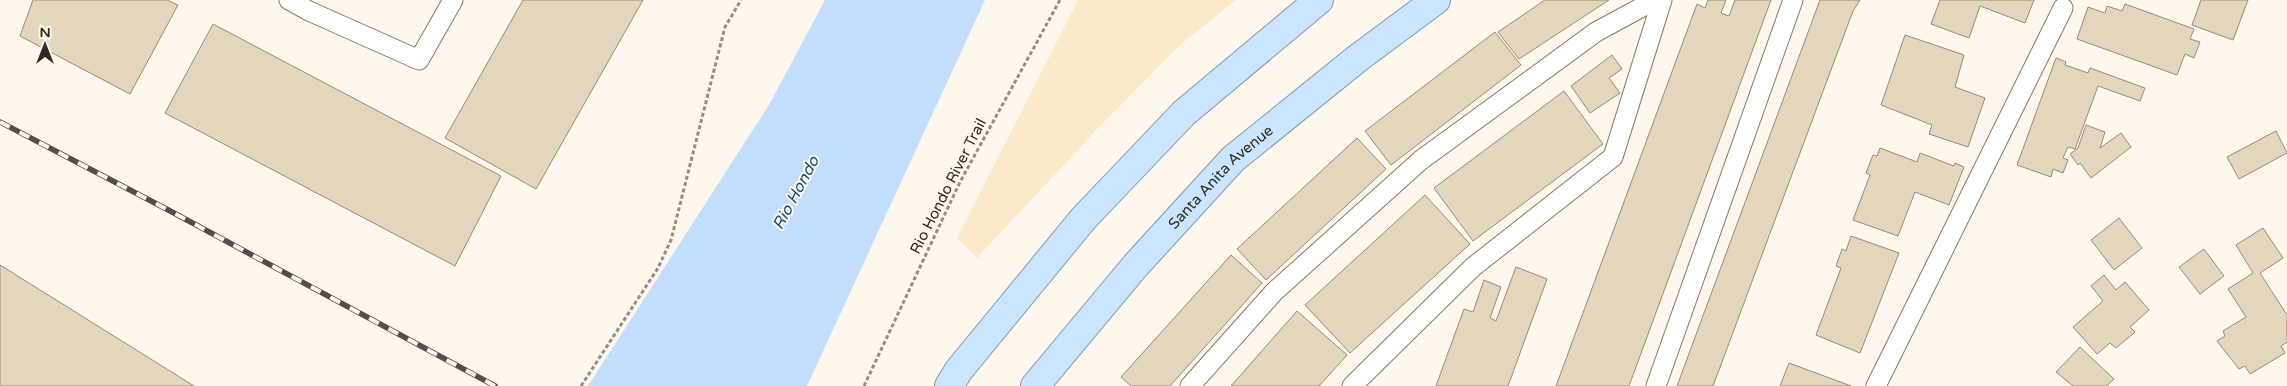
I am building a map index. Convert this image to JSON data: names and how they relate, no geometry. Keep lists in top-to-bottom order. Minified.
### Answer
{"streets":{"main road":["Santa Anita Avenue"],"path":["Rio Hondo River Trail"]},"water":["Rio Hondo"],"north":"top"}
